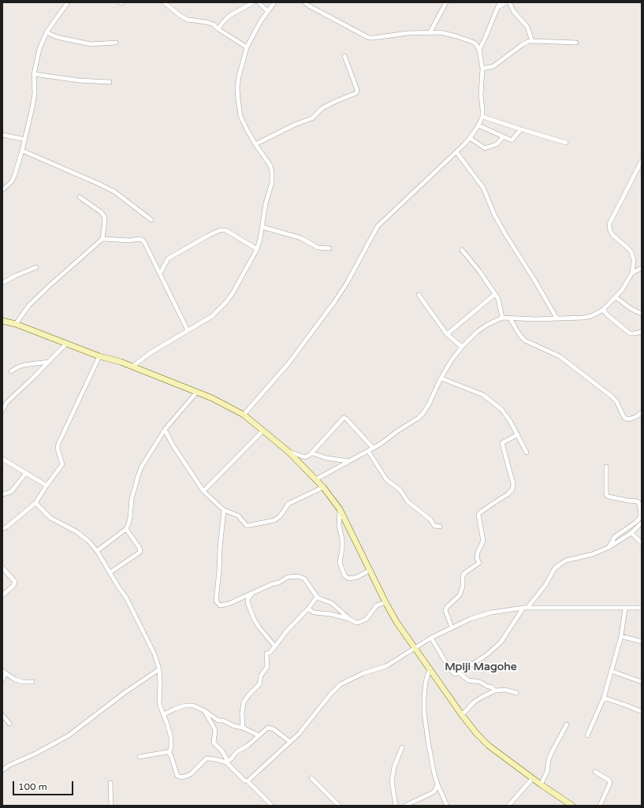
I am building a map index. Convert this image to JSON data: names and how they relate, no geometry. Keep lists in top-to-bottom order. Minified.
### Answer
{"districts":["Mpiji Magohe"],"scale_bar":"100 m"}
